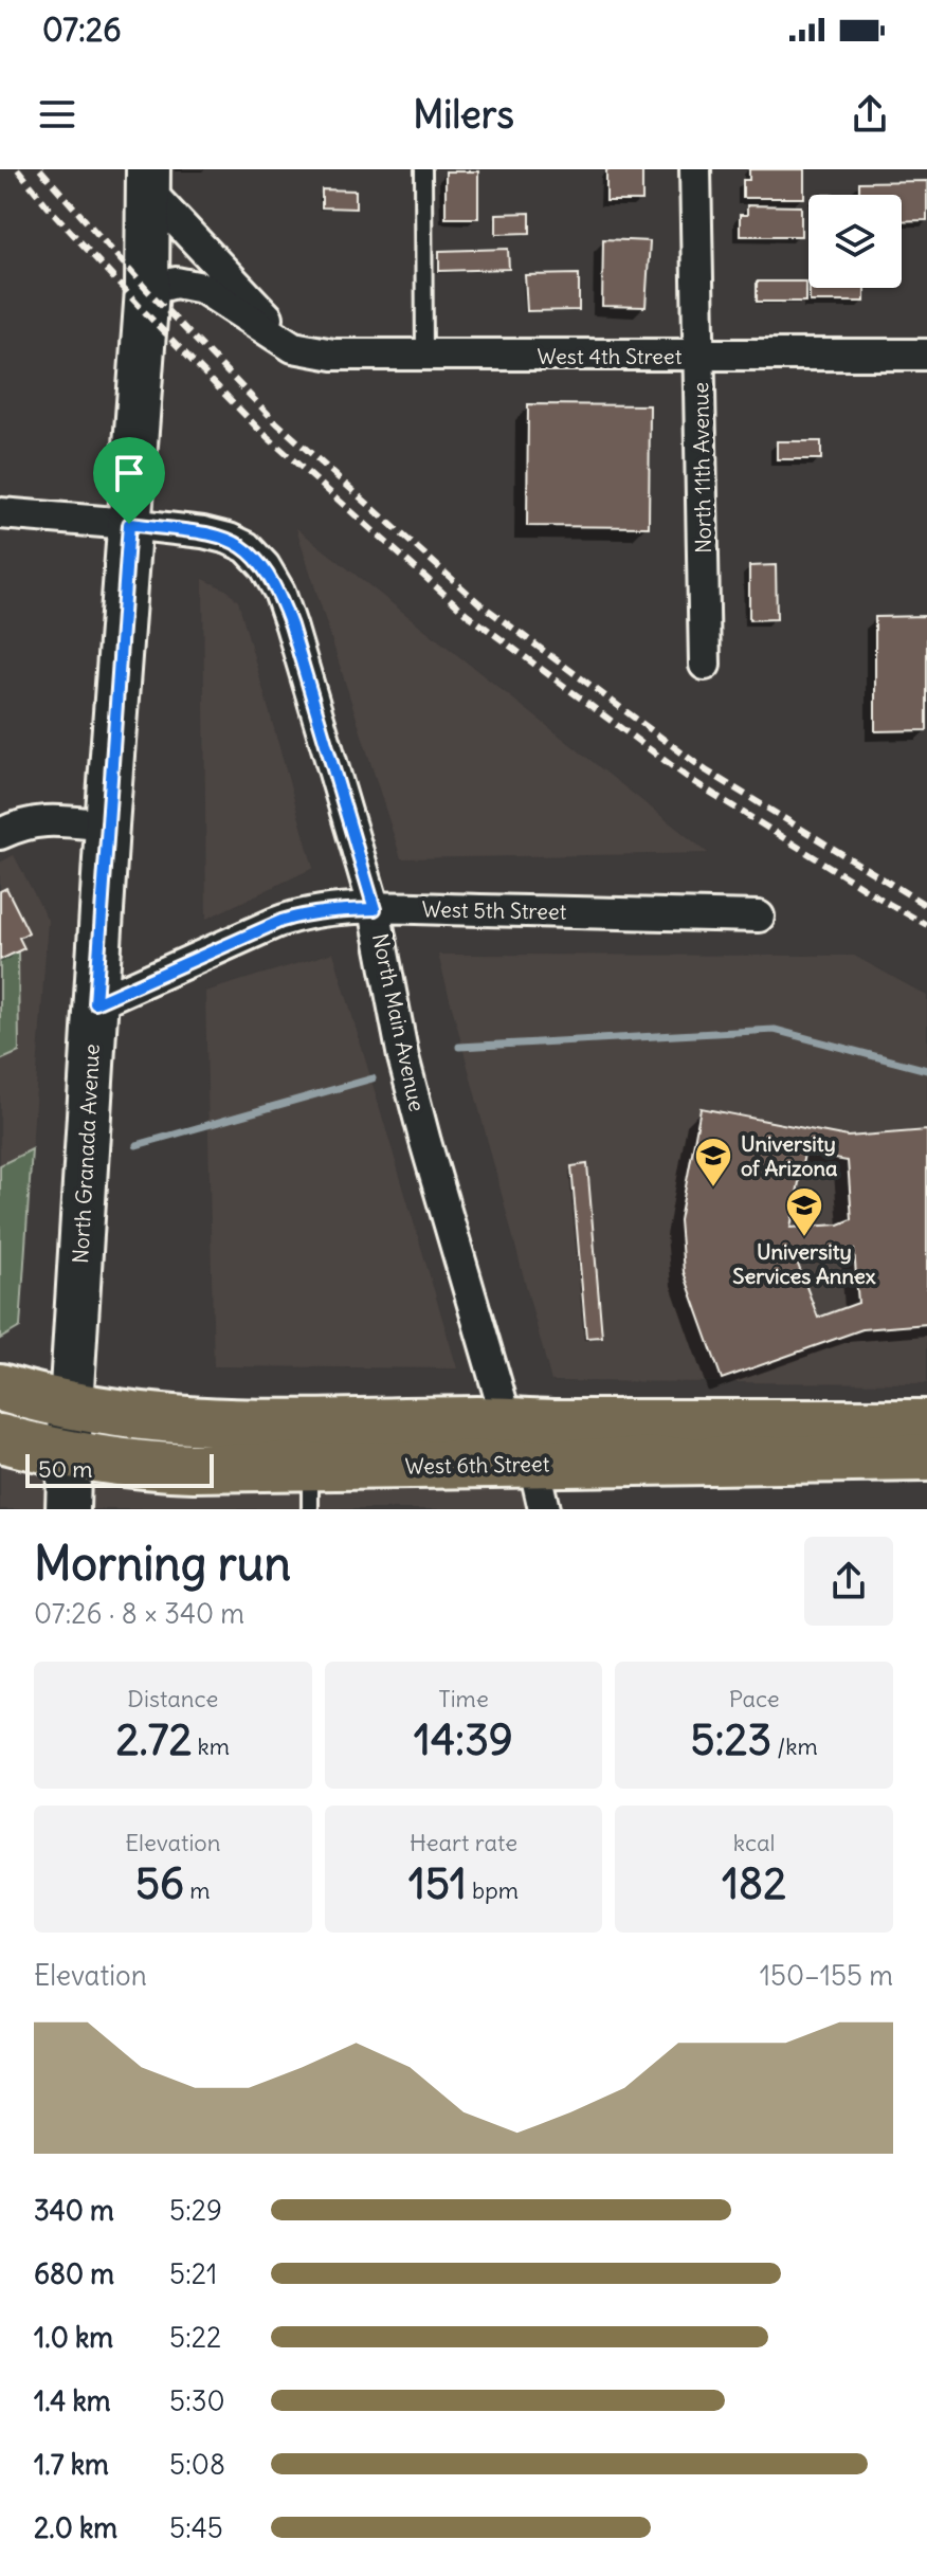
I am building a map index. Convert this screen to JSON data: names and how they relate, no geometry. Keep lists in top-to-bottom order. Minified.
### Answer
{"streets":{"main road":["North Granada Avenue","West 6th Street"],"street":["West 4th Street","North 11th Avenue","West 5th Street","North Main Avenue"]},"crossings":[["West 4th Street","North 11th Avenue"],["West 4th Street","North Granada Avenue"],["West 5th Street","North Main Avenue"],["West 5th Street","North Granada Avenue"],["North Main Avenue","North Granada Avenue"],["North Main Avenue","West 6th Street"],["North Granada Avenue","West 6th Street"]],"places":{"school or university":["University of Arizona","University Services Annex"]},"scale_bar":"50 m","page":{"status":"07:26","header":"Milers","scale":"50 m","heading":["Morning run","07:26 · 8 × 340 m"],"stats":[["Distance","2.72 km"],["Time","14:39"],["Pace","5:23 /km"],["Elevation","56 m"],["Heart rate","151 bpm"],["kcal","182"]],"chart":["Elevation","150–155 m"],"list":[{"name":"340 m","note":"5:29"},{"name":"680 m","note":"5:21"},{"name":"1.0 km","note":"5:22"},{"name":"1.4 km","note":"5:30"},{"name":"1.7 km","note":"5:08"},{"name":"2.0 km","note":"5:45"}]}}
